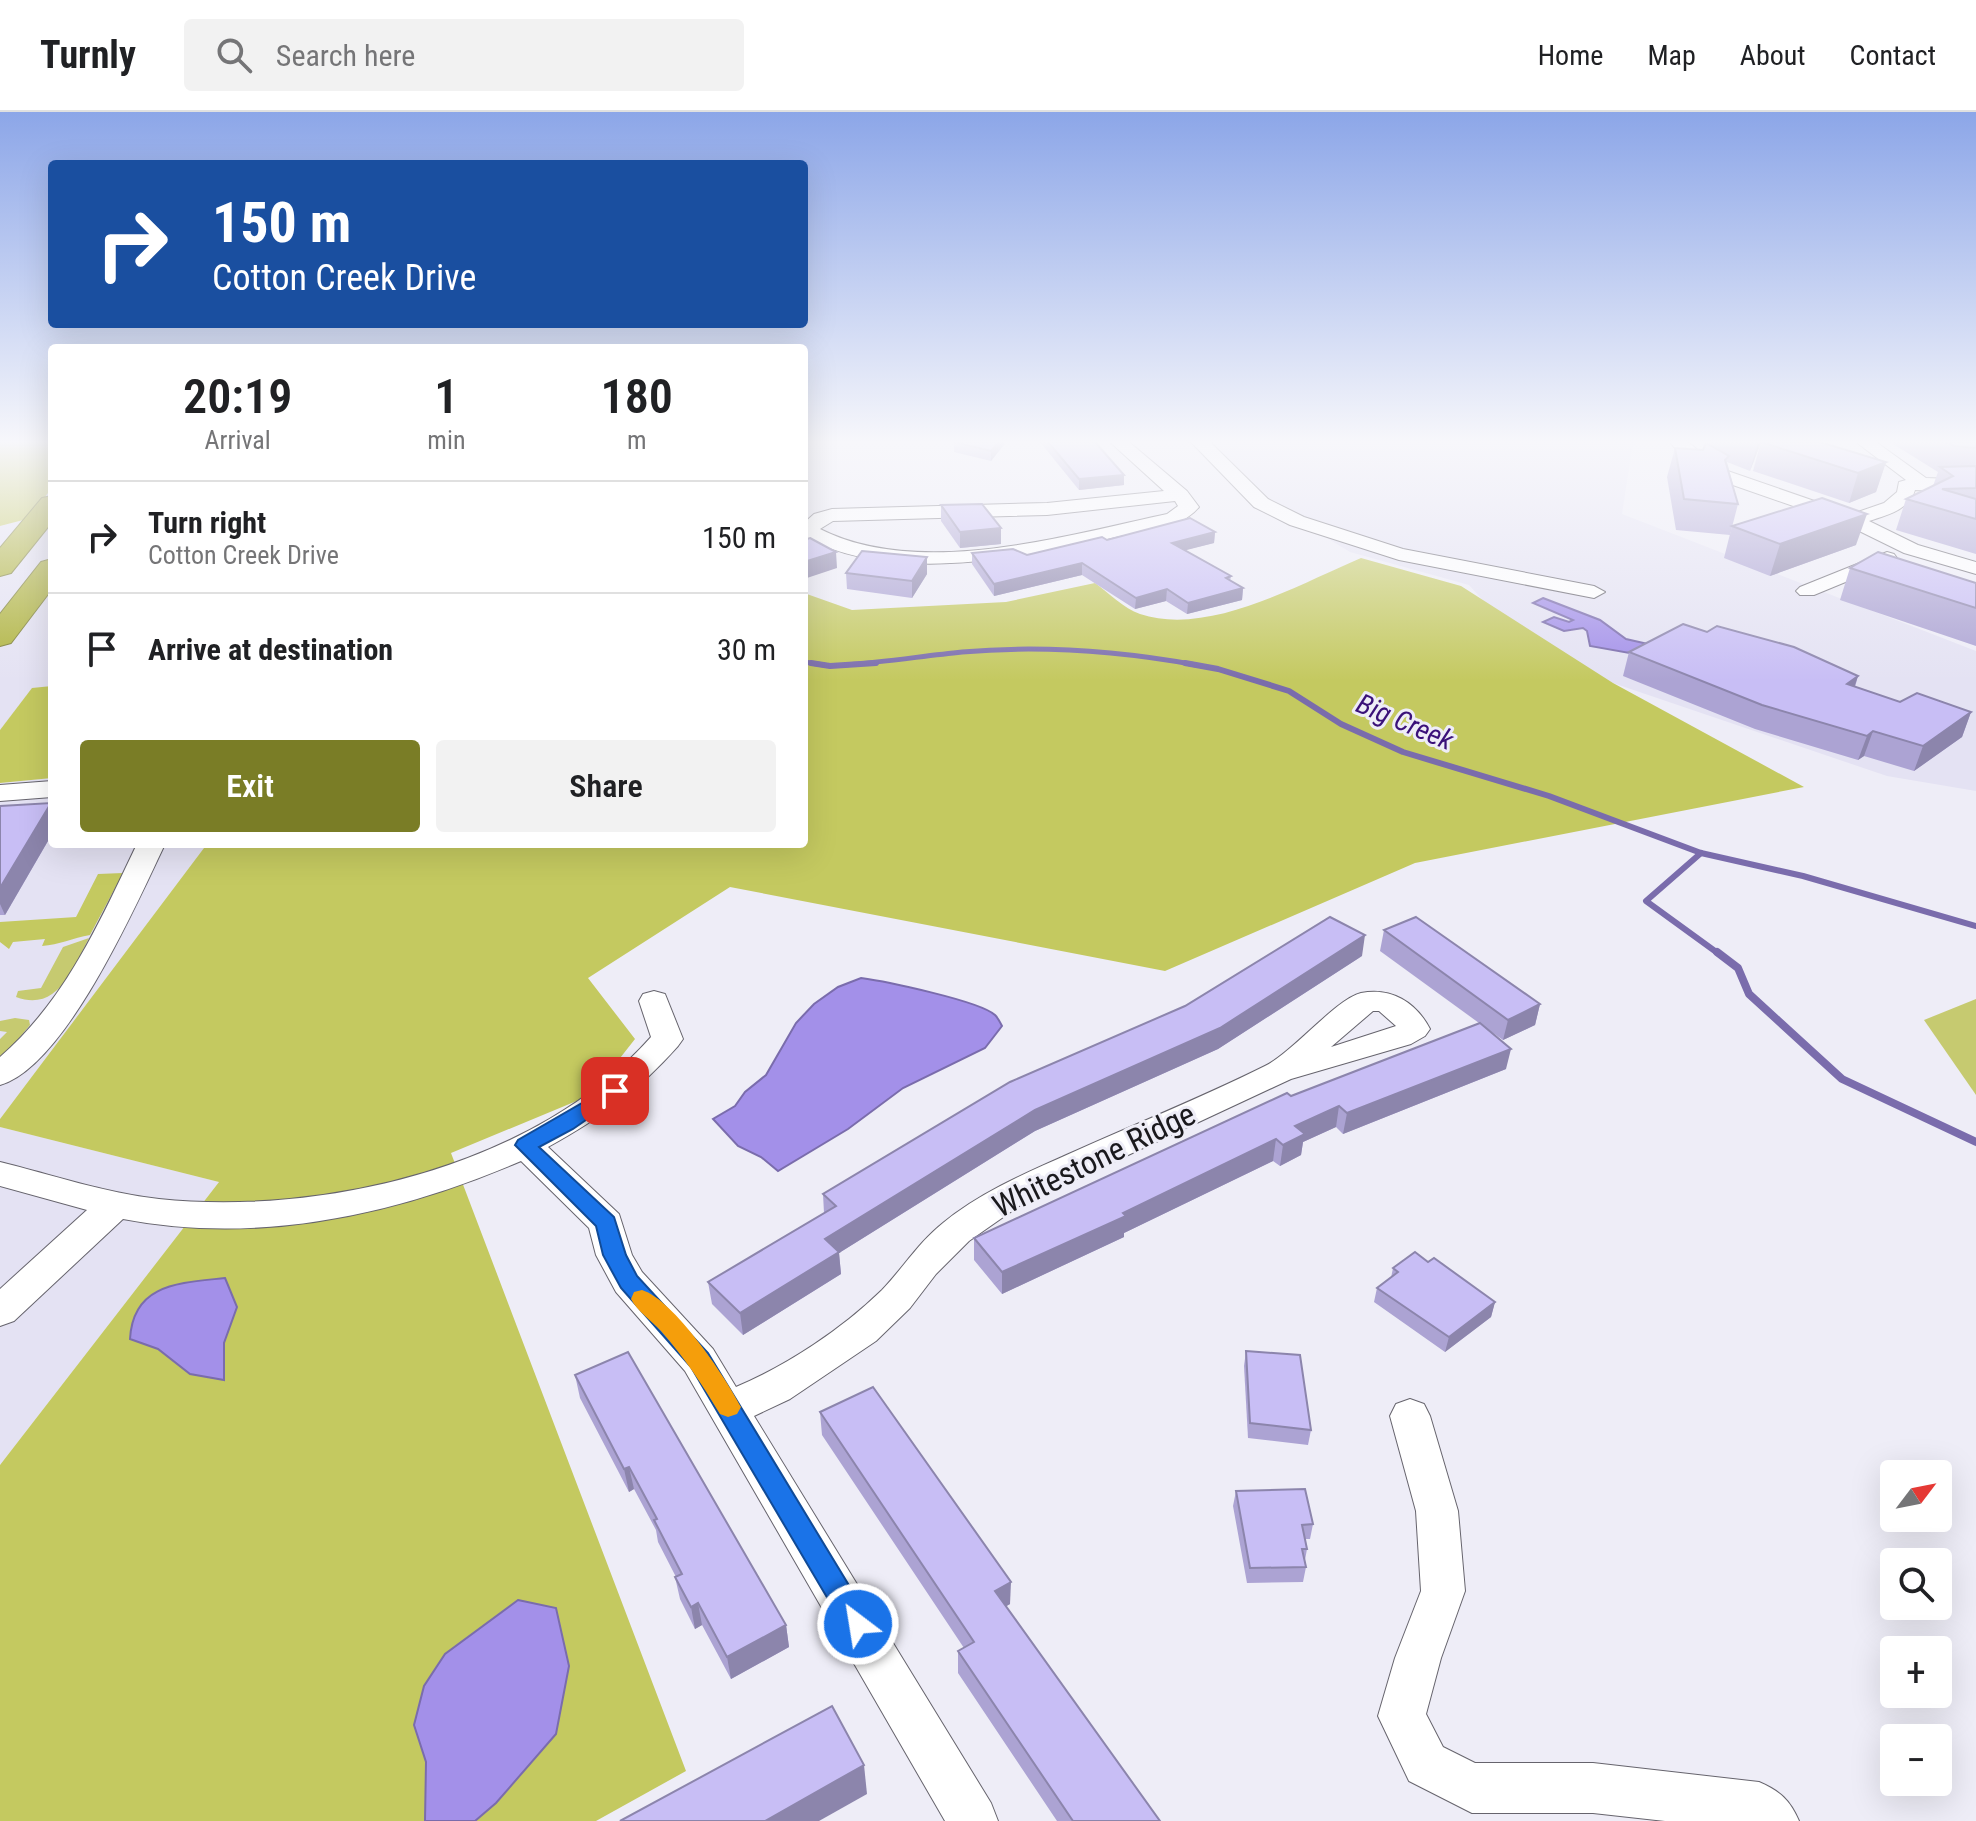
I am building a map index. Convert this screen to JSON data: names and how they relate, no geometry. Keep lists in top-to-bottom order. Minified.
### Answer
{"streets":{"street":["Whitestone Ridge"]},"water":["Big Creek"],"north":"top right","page":{"header":"Turnly","search":"Search here","nav":["Home","Map","About","Contact"],"turn":["150 m","Cotton Creek Drive"],"eta":["20:19","Arrival","1","min","180","m"],"list":[{"name":"Turn right","note":"Cotton Creek Drive","value":"150 m"},{"name":"Arrive at destination","value":"30 m"}],"buttons":["Exit","Share"],"map_buttons":["+","−"]}}
